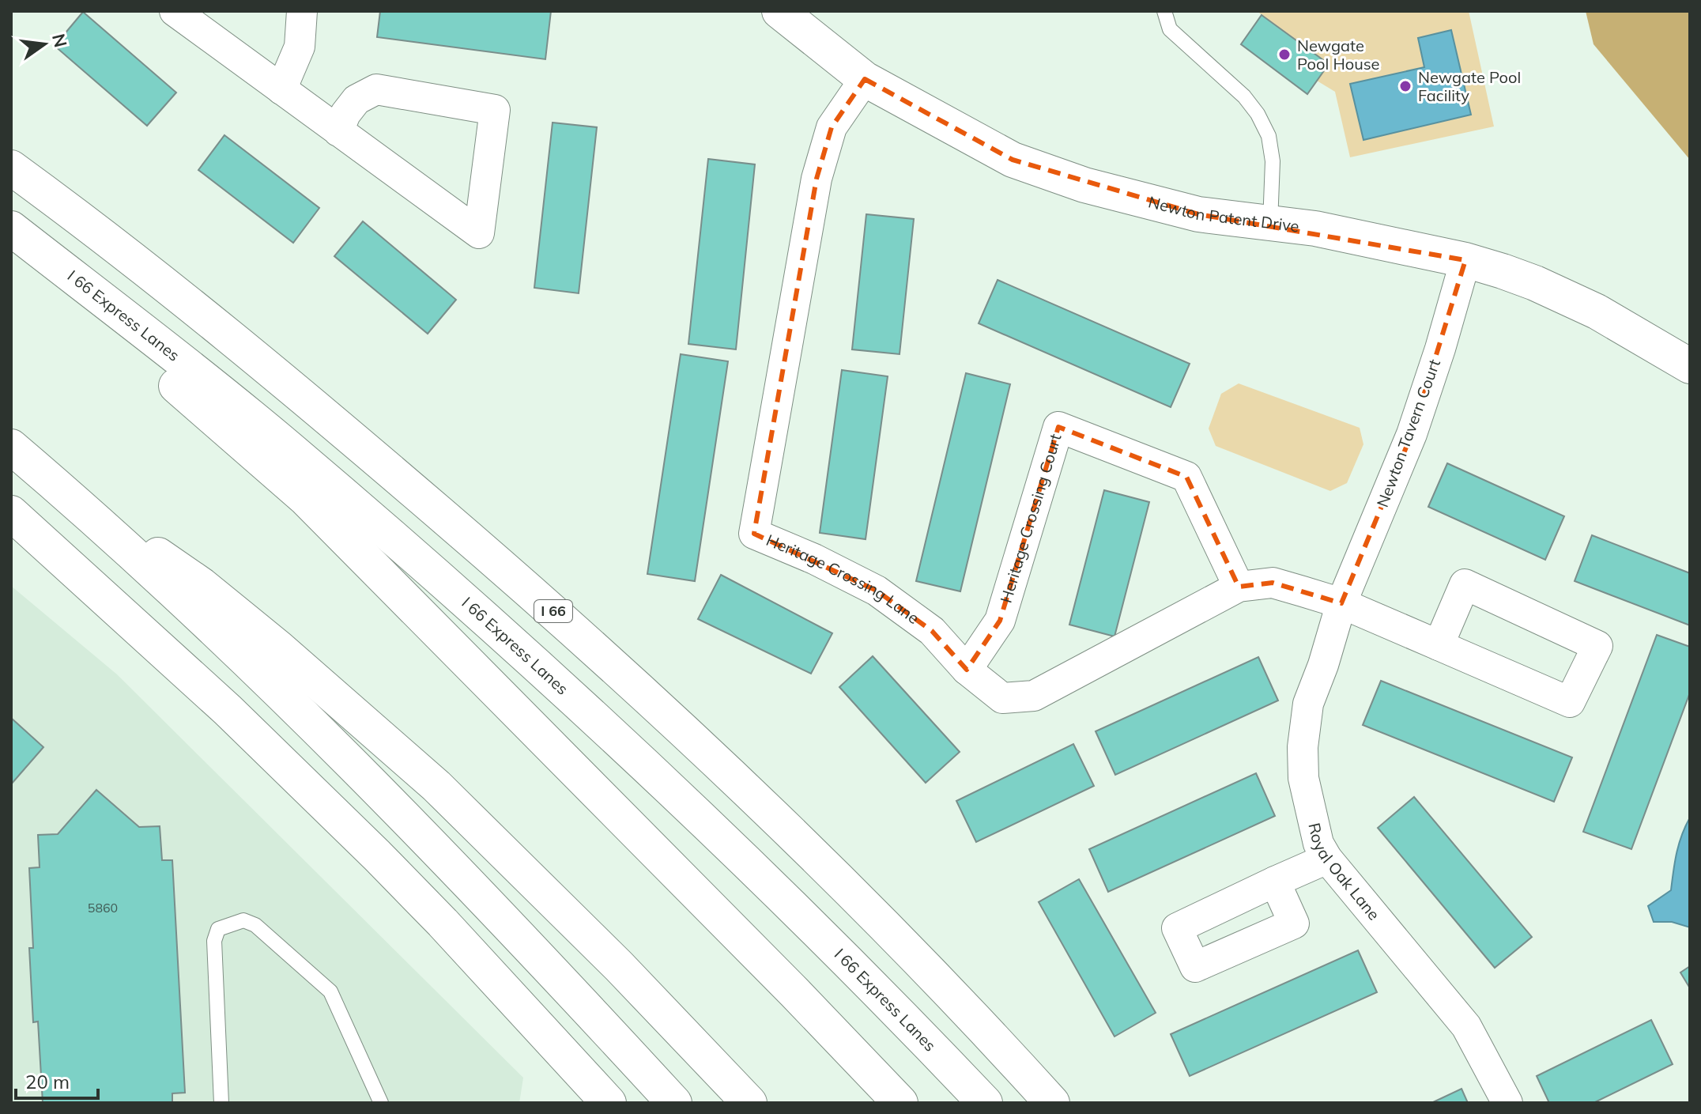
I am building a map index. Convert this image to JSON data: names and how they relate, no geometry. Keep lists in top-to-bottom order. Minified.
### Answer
{"streets":{"main road":["Newton Patent Drive","I 66 Express Lanes","I 66"],"street":["Newton Tavern Court","Heritage Crossing Court","Heritage Crossing Lane","Royal Oak Lane"]},"crossings":[["Newton Patent Drive","Newton Tavern Court"],["Newton Patent Drive","Heritage Crossing Lane"],["Newton Tavern Court","Heritage Crossing Lane"],["Newton Tavern Court","Royal Oak Lane"],["Heritage Crossing Court","Heritage Crossing Lane"],["Heritage Crossing Lane","Royal Oak Lane"]],"places":["Newgate Pool House","Newgate Pool Facility"],"house_numbers":["5860"],"scale_bar":"20 m","north":"right"}
